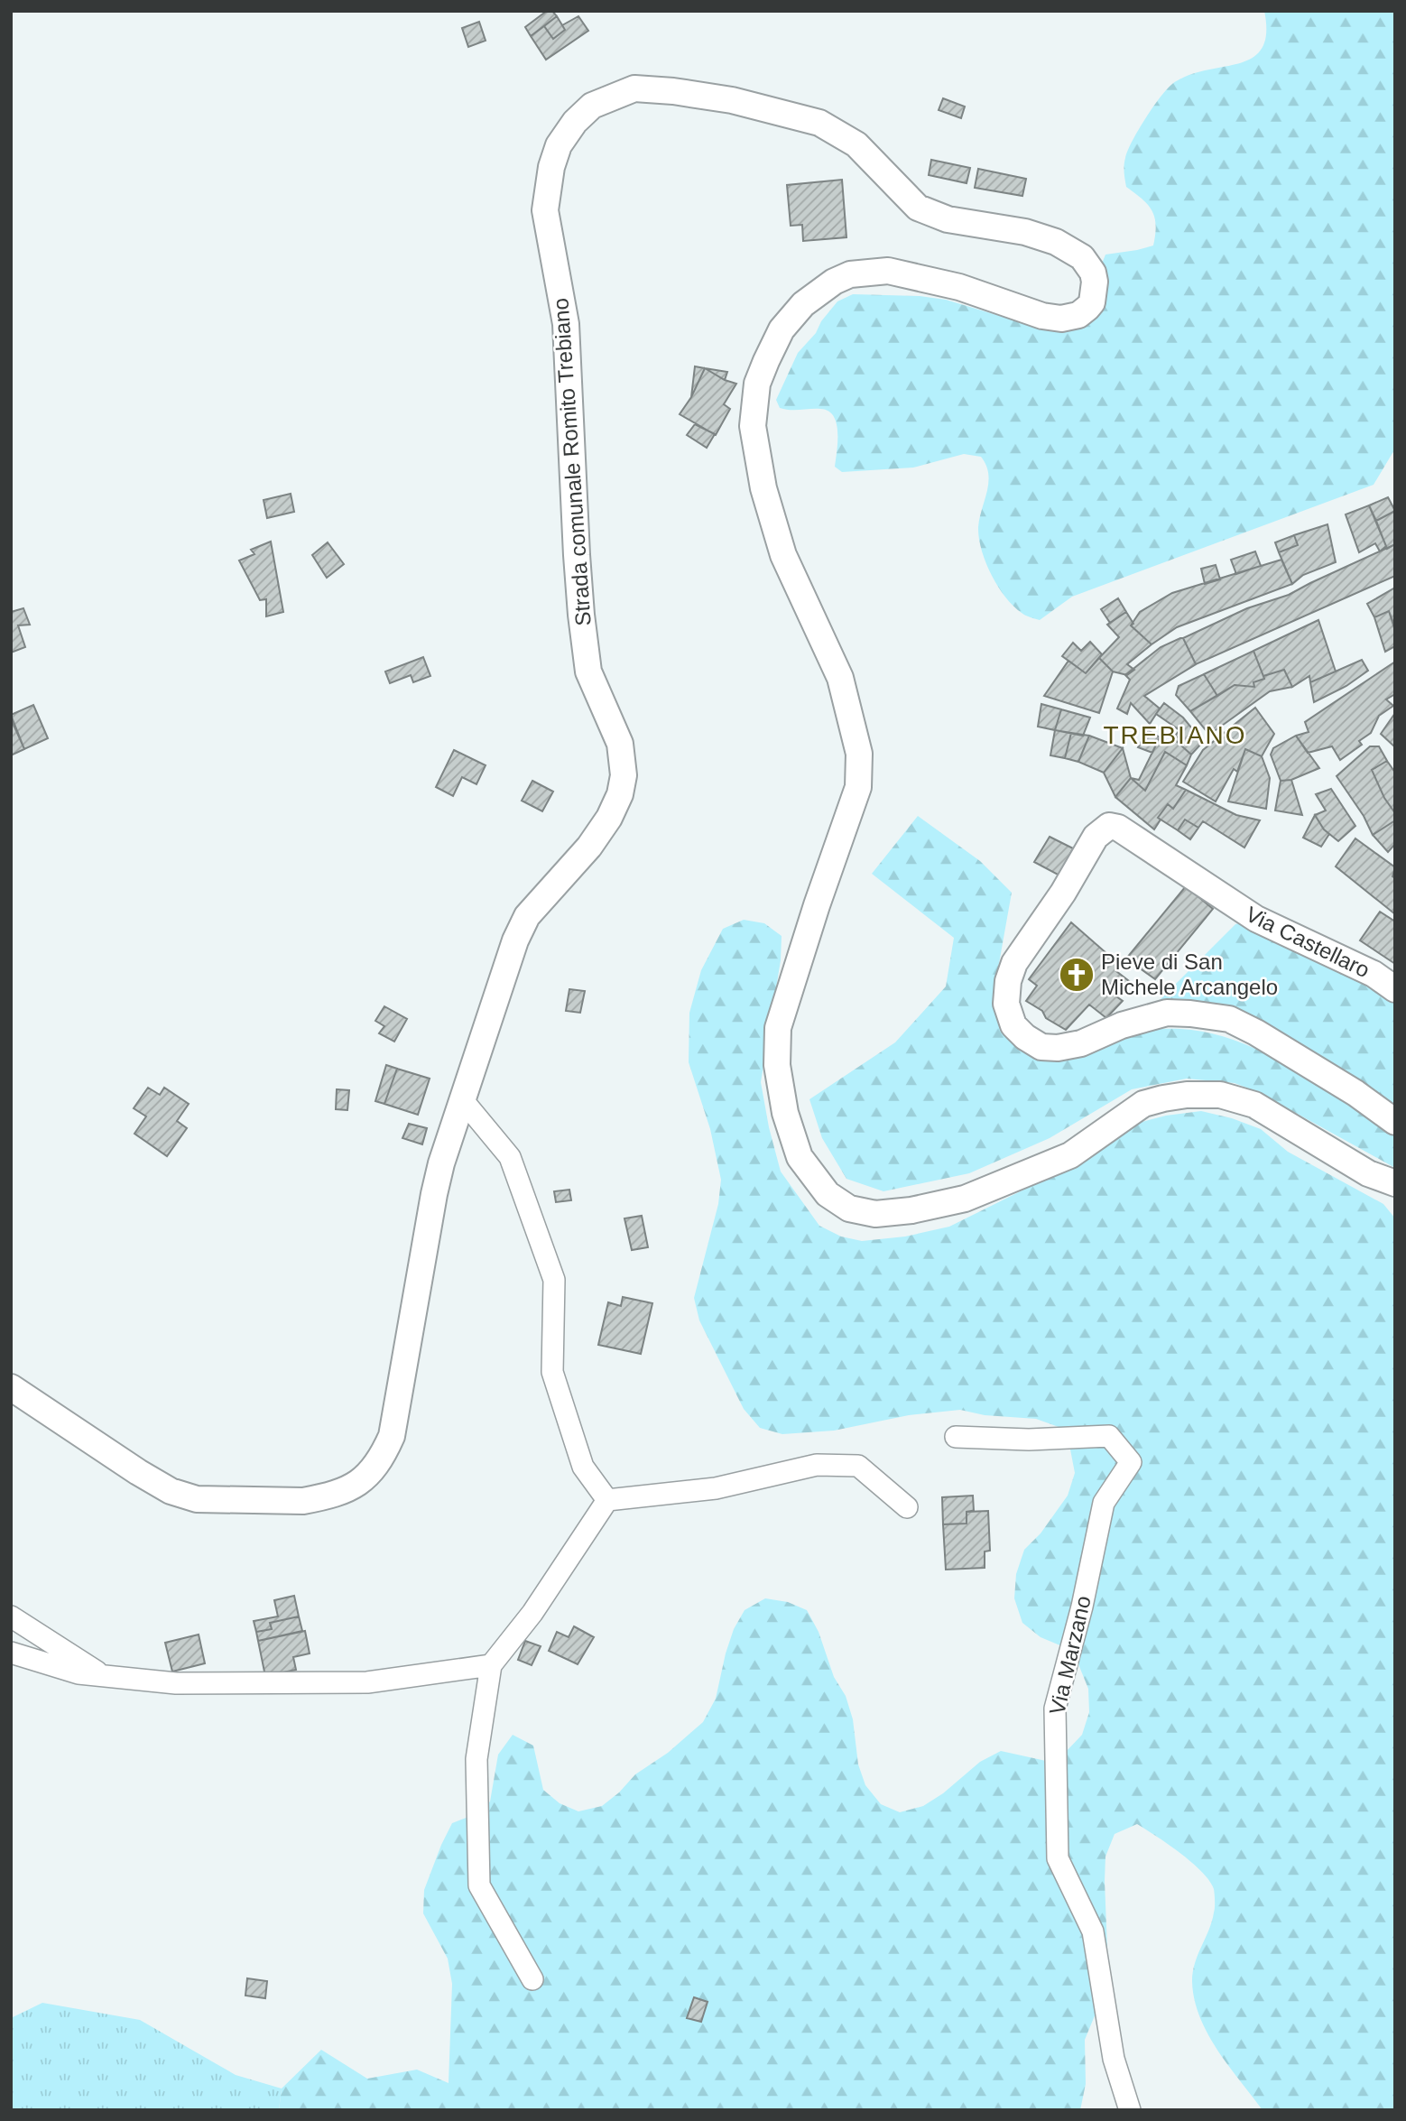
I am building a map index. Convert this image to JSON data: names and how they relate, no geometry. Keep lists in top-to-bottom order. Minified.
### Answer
{"streets":{"street":["Strada comunale Romito Trebiano","Via Castellaro","Via Marzano"]},"districts":["TREBIANO"],"places":{"church":["Pieve di San Michele Arcangelo"]}}
